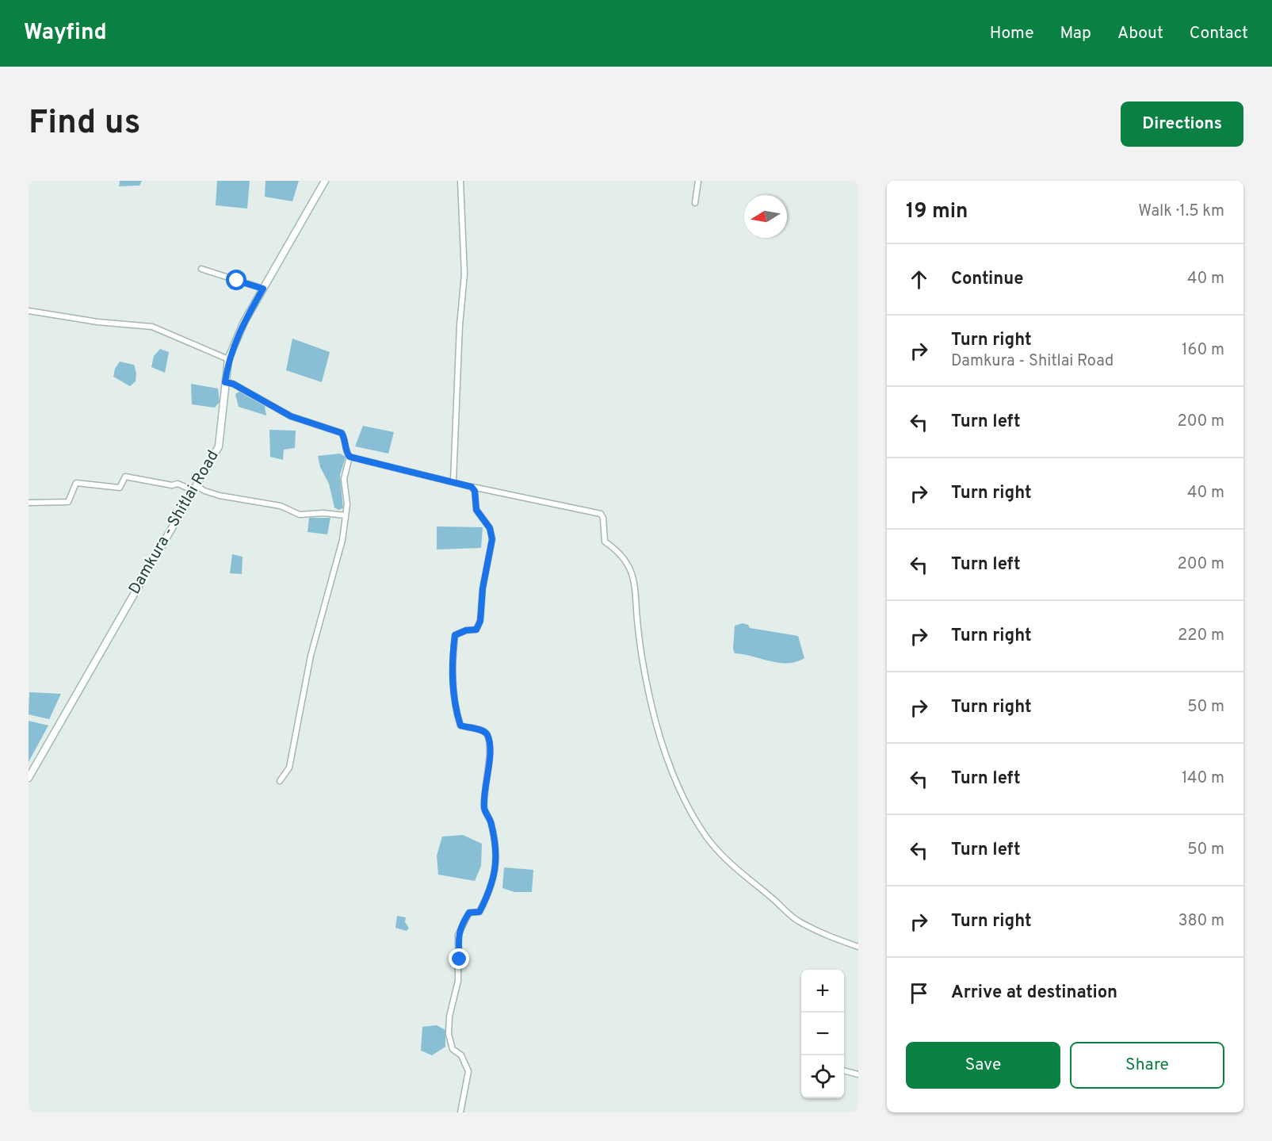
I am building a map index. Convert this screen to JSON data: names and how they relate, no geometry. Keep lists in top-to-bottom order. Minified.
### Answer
{"streets":{"street":["Damkura - Shitlai Road"]},"north":"left","page":{"header":"Wayfind","nav":["Home","Map","About","Contact"],"buttons":["Directions",["Save","Share"]],"title":"Find us","heading":["19 min","Walk · 1.5 km"],"list":[["Continue","40 m"],["Turn right","Damkura - Shitlai Road","160 m"],["Turn left","200 m"],["Turn right","40 m"],["Turn left","200 m"],["Turn right","220 m"],["Turn right","50 m"],["Turn left","140 m"],["Turn left","50 m"],["Turn right","380 m"],"Arrive at destination"],"map_buttons":["+","−"]}}
